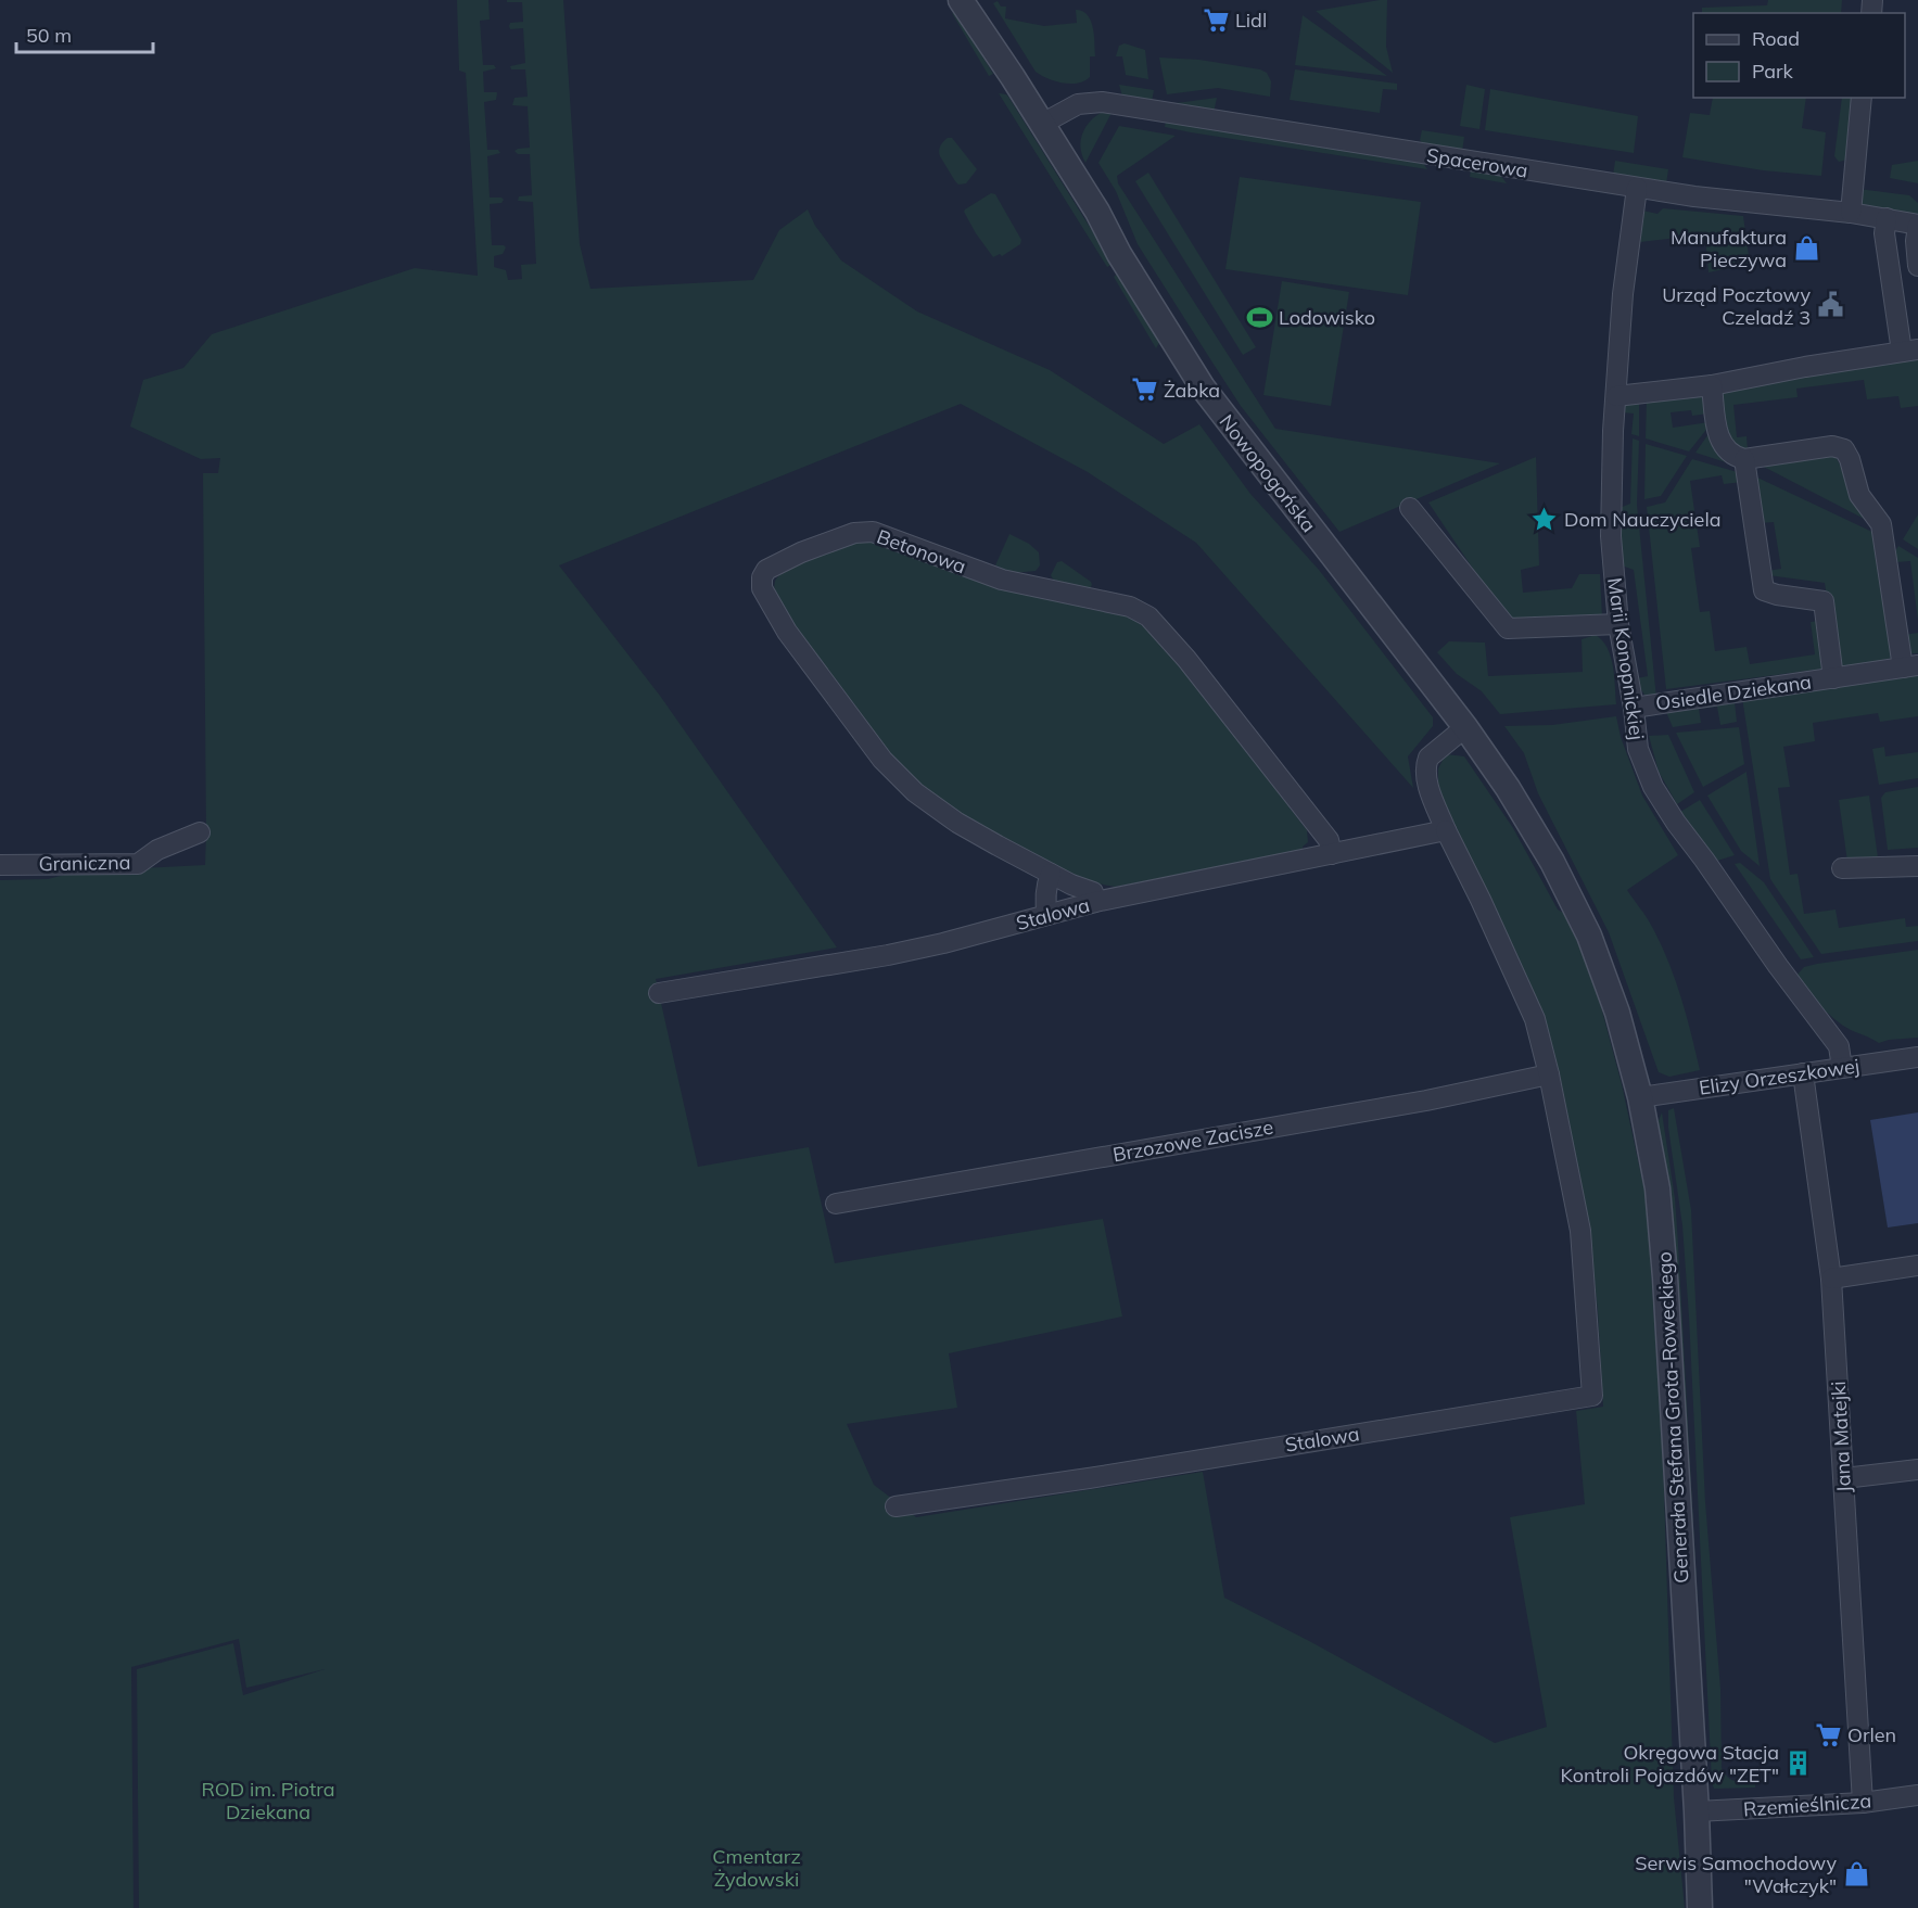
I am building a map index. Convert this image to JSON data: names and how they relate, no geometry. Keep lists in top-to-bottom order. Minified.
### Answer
{"streets":{"street":["Spacerowa","Nowopogońska","Betonowa","Marii Konopnickiej","Osiedle Dziekana","Graniczna","Stalowa","Elizy Orzeszkowej","Brzozowe Zacisze","Generała Stefana Grota-Roweckiego","Jana Matejki","Rzemieślnicza"]},"crossings":[["Spacerowa","Nowopogońska"],["Spacerowa","Marii Konopnickiej"],["Nowopogońska","Generała Stefana Grota-Roweckiego"],["Betonowa","Stalowa"],["Marii Konopnickiej","Osiedle Dziekana"],["Marii Konopnickiej","Elizy Orzeszkowej"],["Stalowa","Brzozowe Zacisze"],["Elizy Orzeszkowej","Generała Stefana Grota-Roweckiego"],["Elizy Orzeszkowej","Jana Matejki"],["Generała Stefana Grota-Roweckiego","Rzemieślnicza"],["Jana Matejki","Rzemieślnicza"]],"parks":["ROD im. Piotra Dziekana","Cmentarz Żydowski"],"places":{"supermarket":["Lidl","Żabka","Orlen"],"shop":["Manufaktura Pieczywa","Serwis Samochodowy \"Wałczyk\""],"public building":["Urząd Pocztowy Czeladź 3"],"sports":["Lodowisko"],"place":["Dom Nauczyciela"],"building":["Okręgowa Stacja Kontroli Pojazdów \"ZET\""]},"legend":["Road","Park"],"scale_bar":"50 m"}
